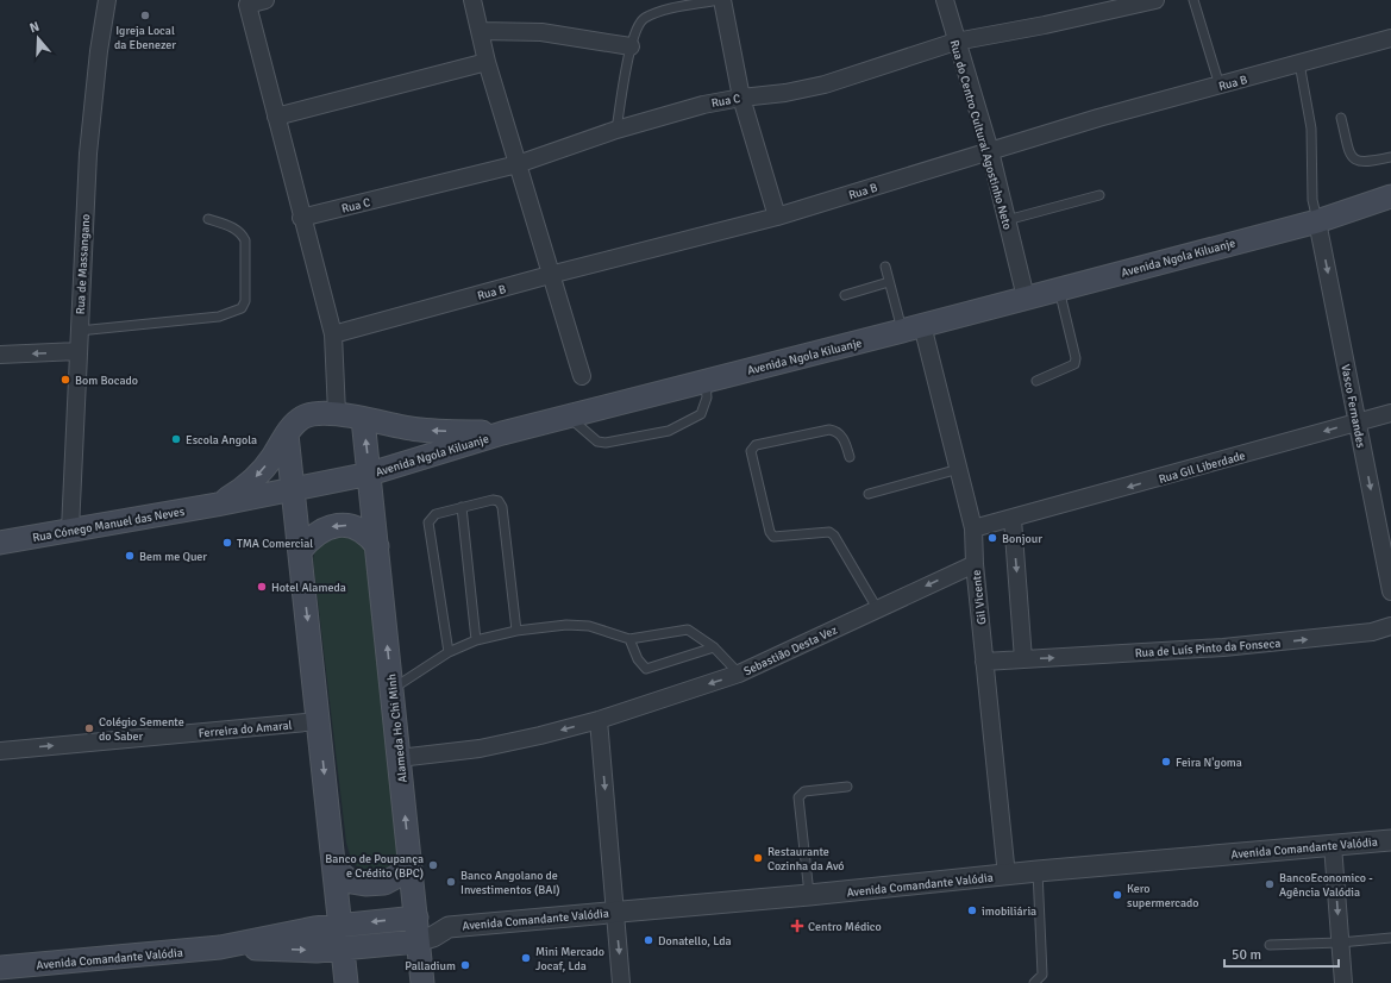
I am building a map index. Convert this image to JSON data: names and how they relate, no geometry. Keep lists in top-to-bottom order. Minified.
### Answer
{"streets":{"main road":["Avenida Ngola Kiluanje","Rua Cónego Manuel das Neves","Alameda Ho Chi Minh","Avenida Comandante Valódia"],"street":["Rua B","Rua C","Rua do Centro Cultural Agostinho Neto","Rua de Massangano","Vasco Fernandes","Rua Gil Liberdade","Gil Vicente","Rua de Luís Pinto da Fonseca","Sebastião Desta Vez","Ferreira do Amaral"]},"crossings":[["Rua B","Rua do Centro Cultural Agostinho Neto"],["Rua C","Rua do Centro Cultural Agostinho Neto"],["Rua do Centro Cultural Agostinho Neto","Avenida Ngola Kiluanje"],["Avenida Ngola Kiluanje","Vasco Fernandes"],["Avenida Ngola Kiluanje","Rua Cónego Manuel das Neves"],["Avenida Ngola Kiluanje","Gil Vicente"],["Avenida Ngola Kiluanje","Alameda Ho Chi Minh"],["Rua de Massangano","Rua Cónego Manuel das Neves"],["Vasco Fernandes","Rua Gil Liberdade"],["Rua Gil Liberdade","Gil Vicente"],["Gil Vicente","Rua de Luís Pinto da Fonseca"],["Gil Vicente","Sebastião Desta Vez"],["Gil Vicente","Avenida Comandante Valódia"],["Sebastião Desta Vez","Alameda Ho Chi Minh"],["Alameda Ho Chi Minh","Avenida Comandante Valódia"]],"one_way":["Vasco Fernandes","Rua Gil Liberdade","Rua de Luís Pinto da Fonseca","Sebastião Desta Vez","Ferreira do Amaral"],"places":{"other":["Igreja Local da Ebenezer","Bom Bocado","Escola Angola","Bonjour","TMA Comercial","Bem me Quer","Hotel Alameda","Colégio Semente do Saber","Feira N'goma","Restaurante Cozinha da Avó","Banco de Poupança e Crédito (BPC)","Banco Angolano de Investimentos (BAI)","BancoEconomico - Agência Valódia","Kero supermercado","imobiliária","Donatello, Lda","Mini Mercado Jocaf, Lda","Palladium"],"health":["Centro Médico"]},"scale_bar":"50 m","north":"top"}
